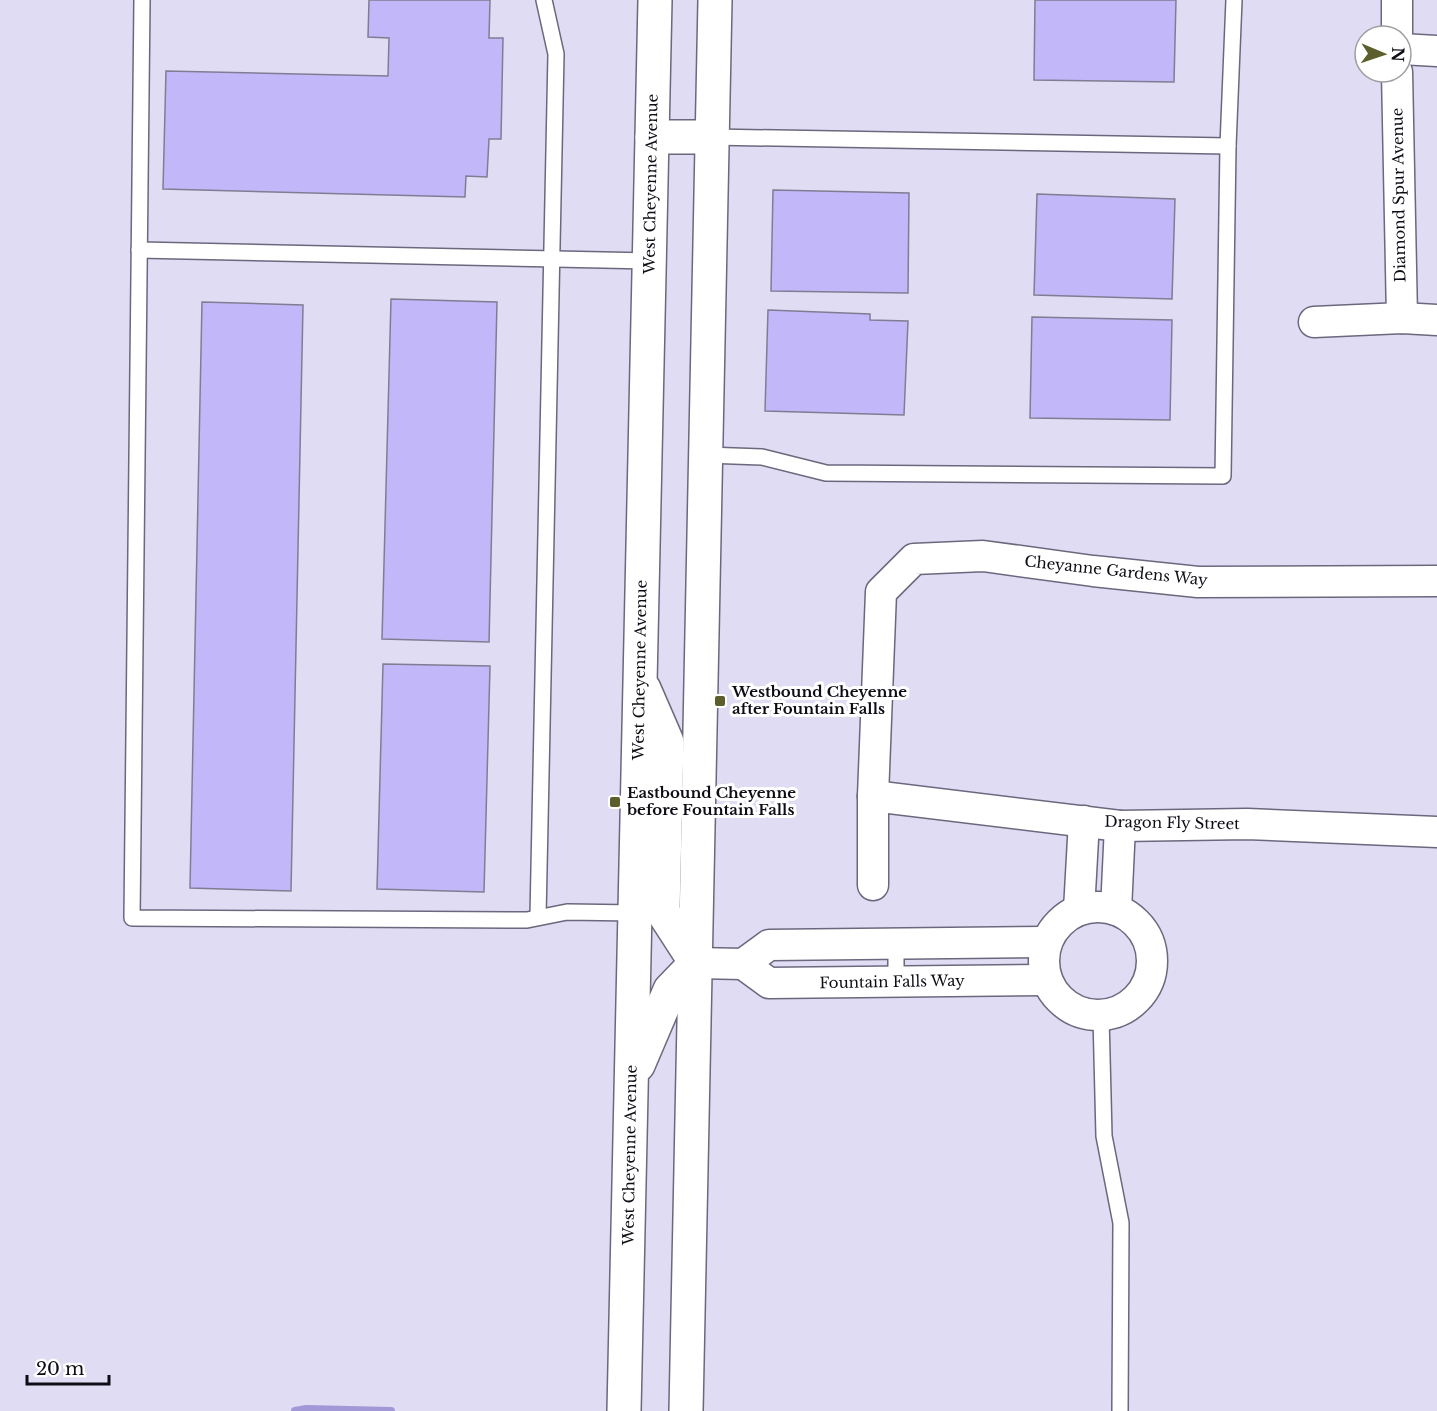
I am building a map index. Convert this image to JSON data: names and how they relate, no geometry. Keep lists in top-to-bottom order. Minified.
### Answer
{"streets":{"main road":["West Cheyenne Avenue"],"street":["Diamond Spur Avenue","Cheyanne Gardens Way","Dragon Fly Street","Fountain Falls Way"]},"crossings":[["Cheyanne Gardens Way","Dragon Fly Street"]],"places":{"transit":["Westbound Cheyenne after Fountain Falls","Eastbound Cheyenne before Fountain Falls"]},"scale_bar":"20 m","north":"right"}
